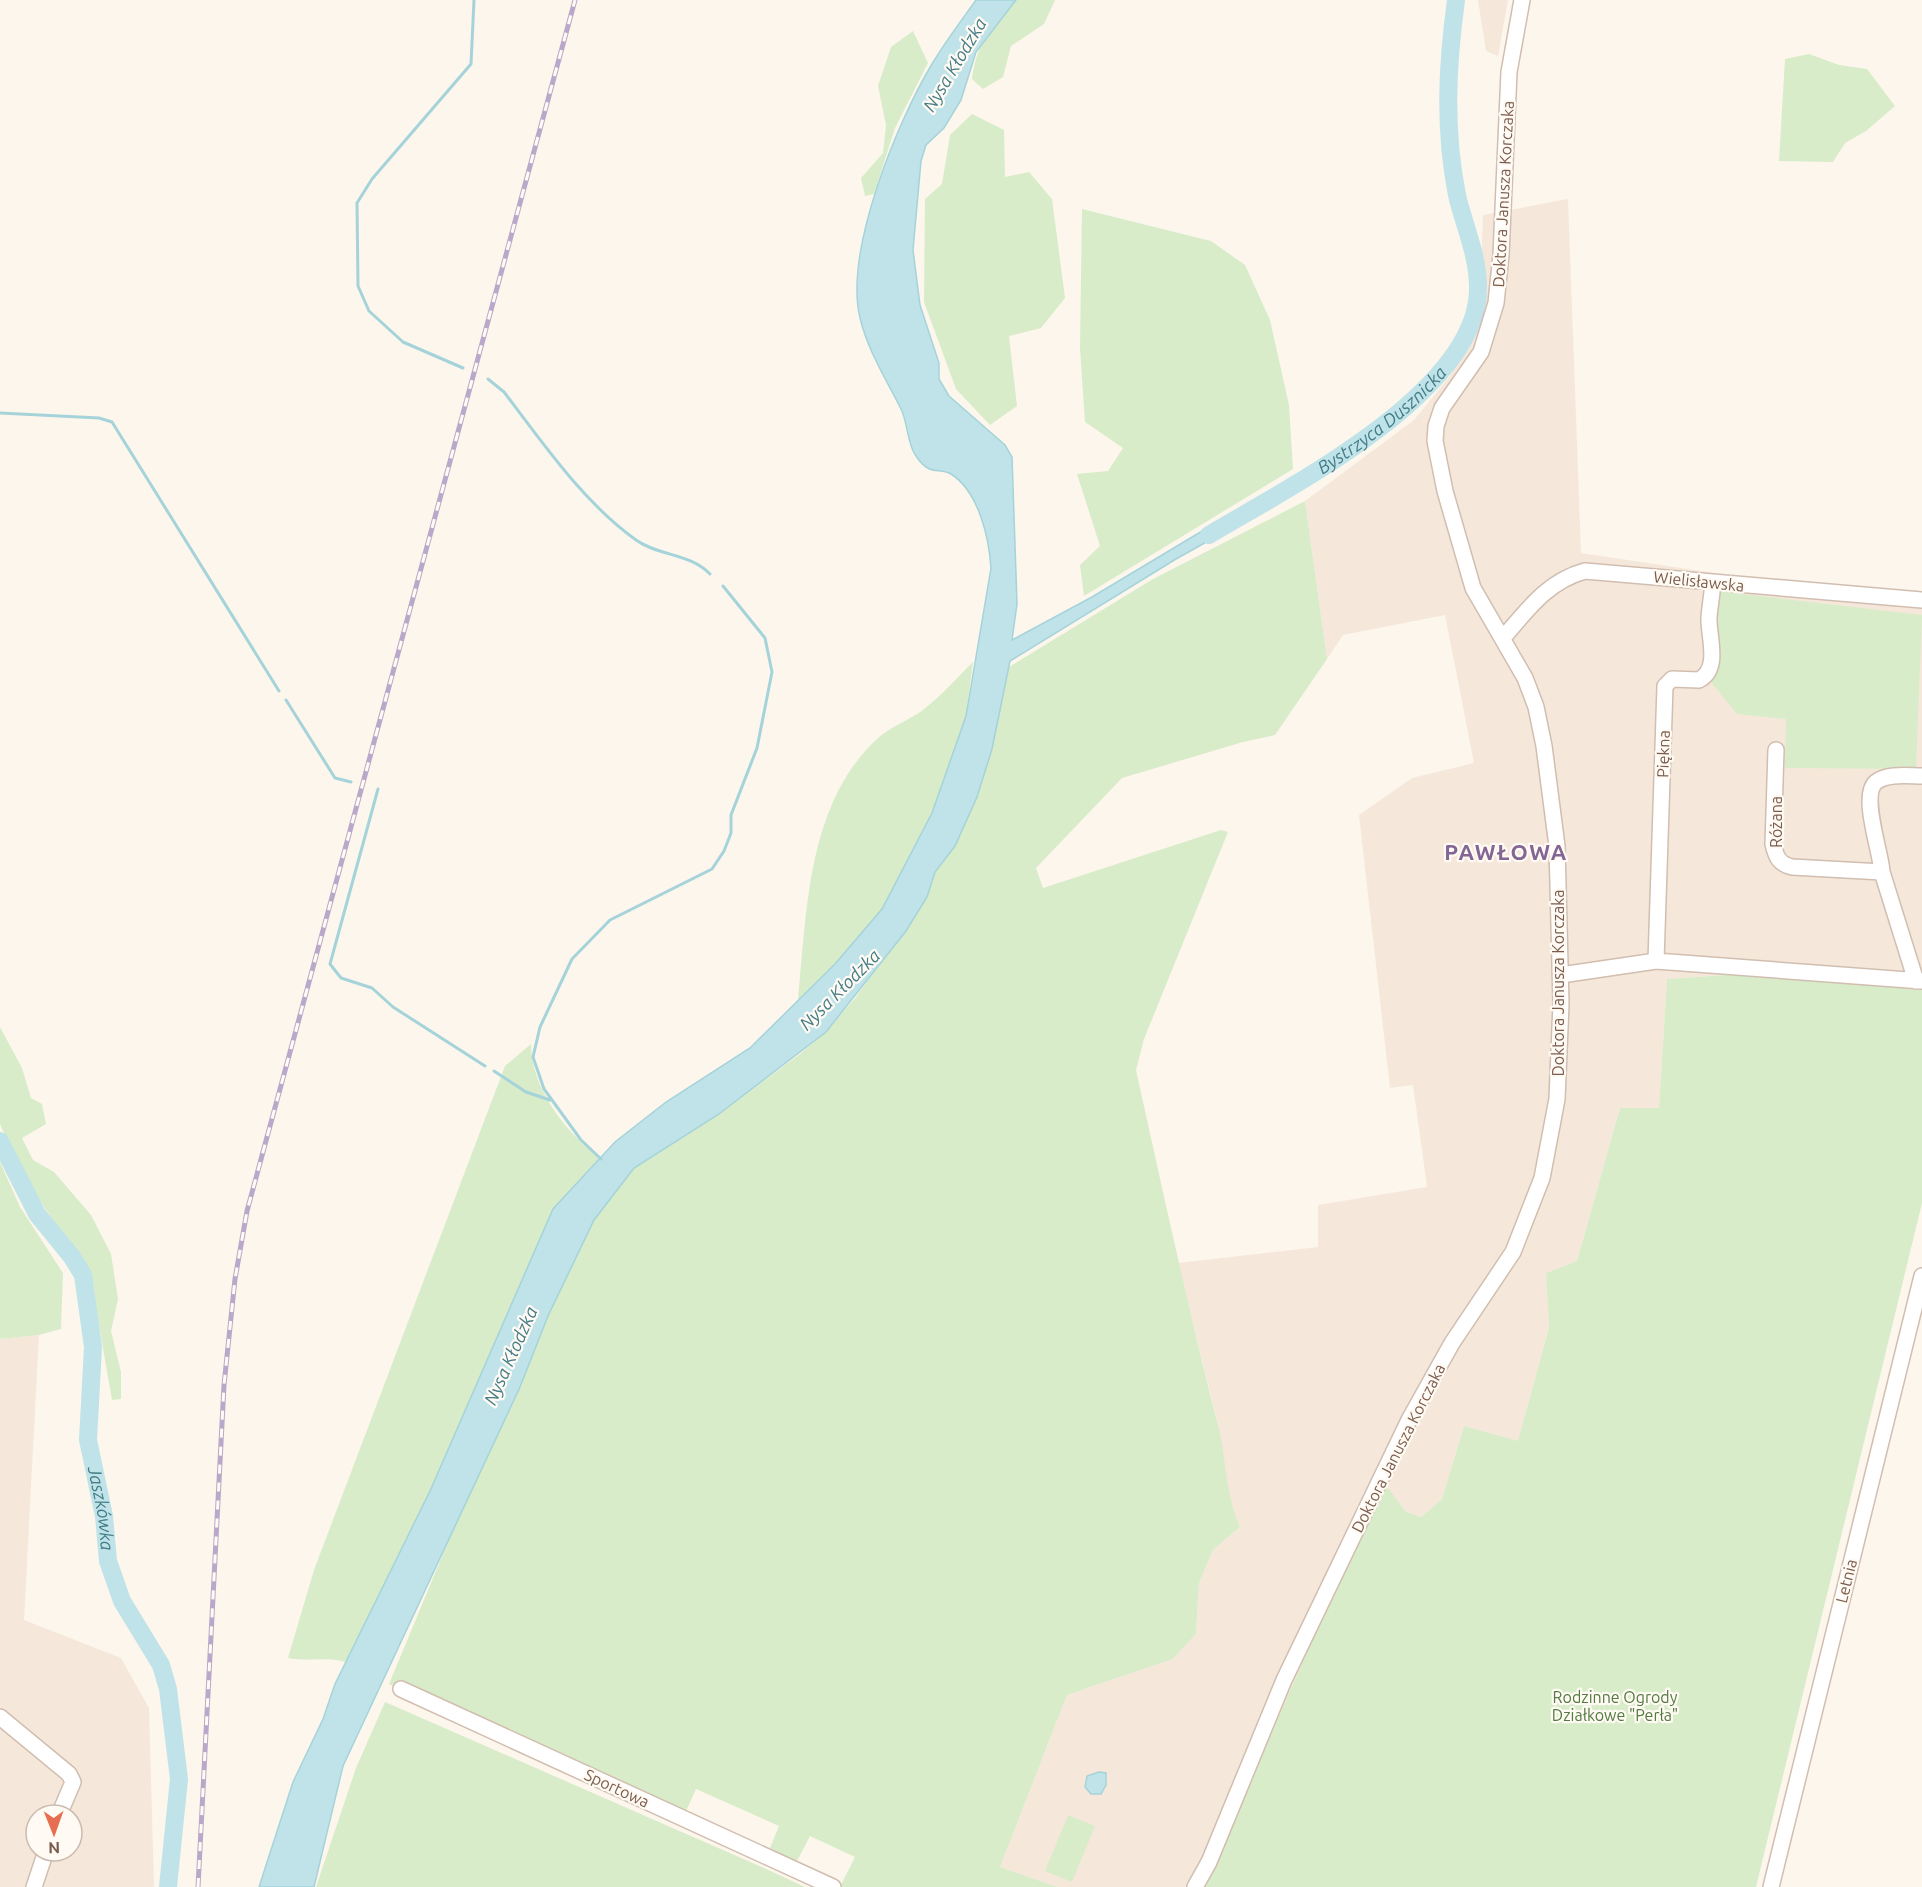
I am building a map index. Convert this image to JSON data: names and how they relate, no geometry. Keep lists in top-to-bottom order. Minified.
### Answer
{"streets":{"street":["Doktora Janusza Korczaka","Wielisławska","Piękna","Różana","Letnia","Sportowa"]},"crossings":[["Doktora Janusza Korczaka","Wielisławska"],["Wielisławska","Piękna"]],"districts":["PAWŁOWA"],"water":["Nysa Kłodzka","Bystrzyca Dusznicka","Jaszkówka"],"parks":["Rodzinne Ogrody Działkowe \"Perła\""],"north":"bottom"}
